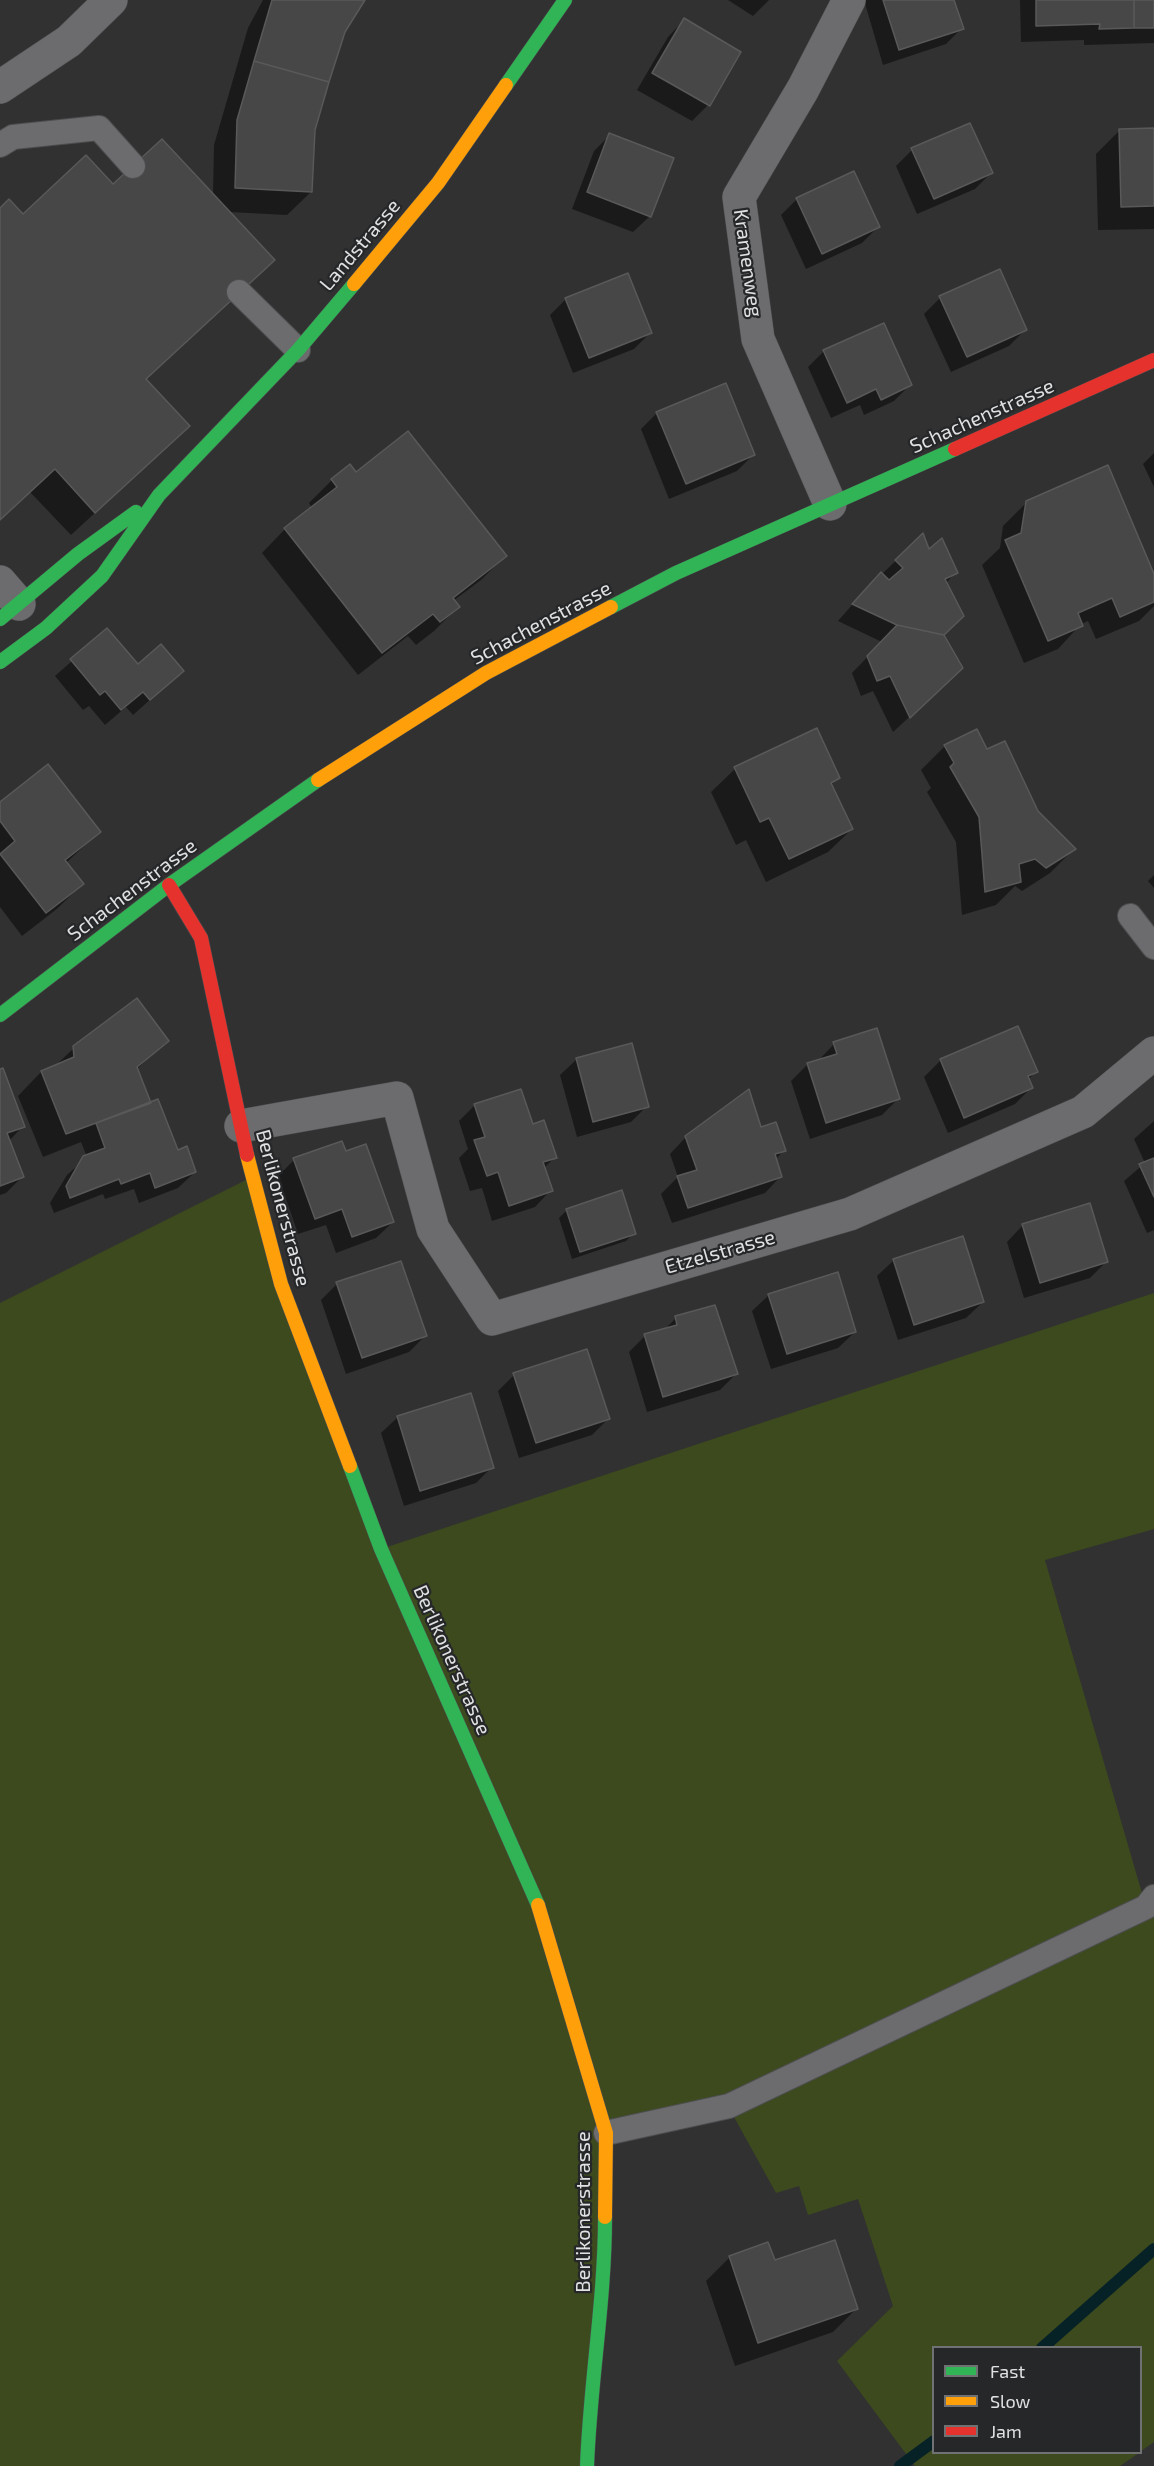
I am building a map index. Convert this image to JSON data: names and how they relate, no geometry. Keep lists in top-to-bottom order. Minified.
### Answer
{"streets":{"street":["Landstrasse","Kramenweg","Schachenstrasse","Berlikonerstrasse","Etzelstrasse"]},"crossings":[["Kramenweg","Schachenstrasse"],["Schachenstrasse","Berlikonerstrasse"],["Berlikonerstrasse","Etzelstrasse"]],"legend":["Fast","Slow","Jam"]}
